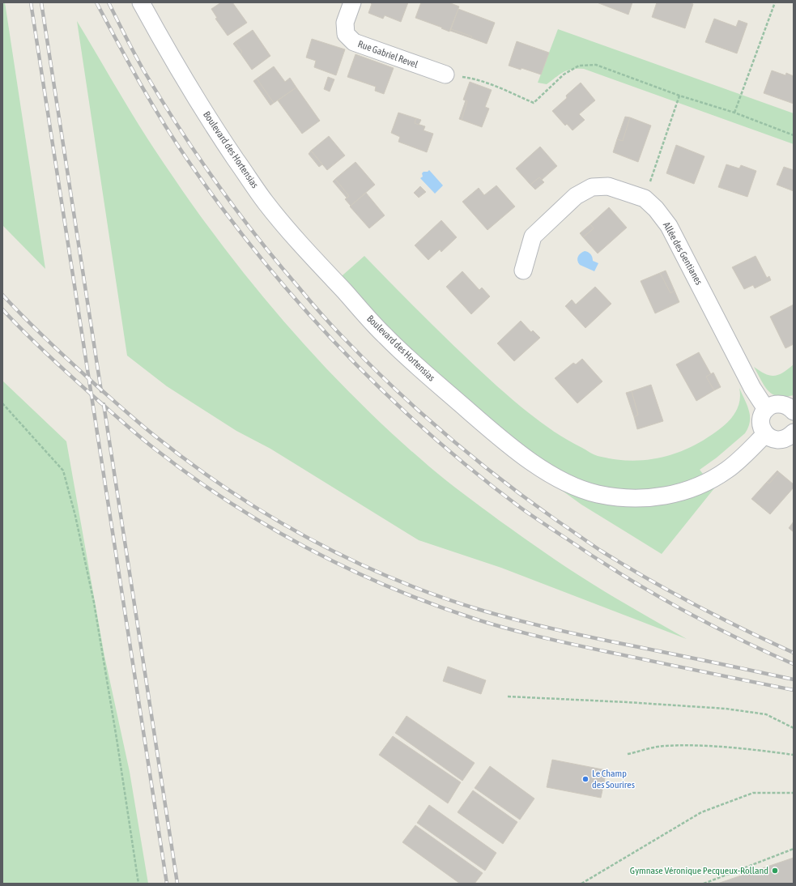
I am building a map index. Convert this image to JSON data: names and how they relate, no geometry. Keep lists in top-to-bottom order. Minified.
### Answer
{"streets":{"street":["Rue Gabriel Revel","Boulevard des Hortensias","Allée des Gentianes"]},"places":["Le Champ des Sourires","Gymnase Véronique Pecqueux-Rolland"]}
